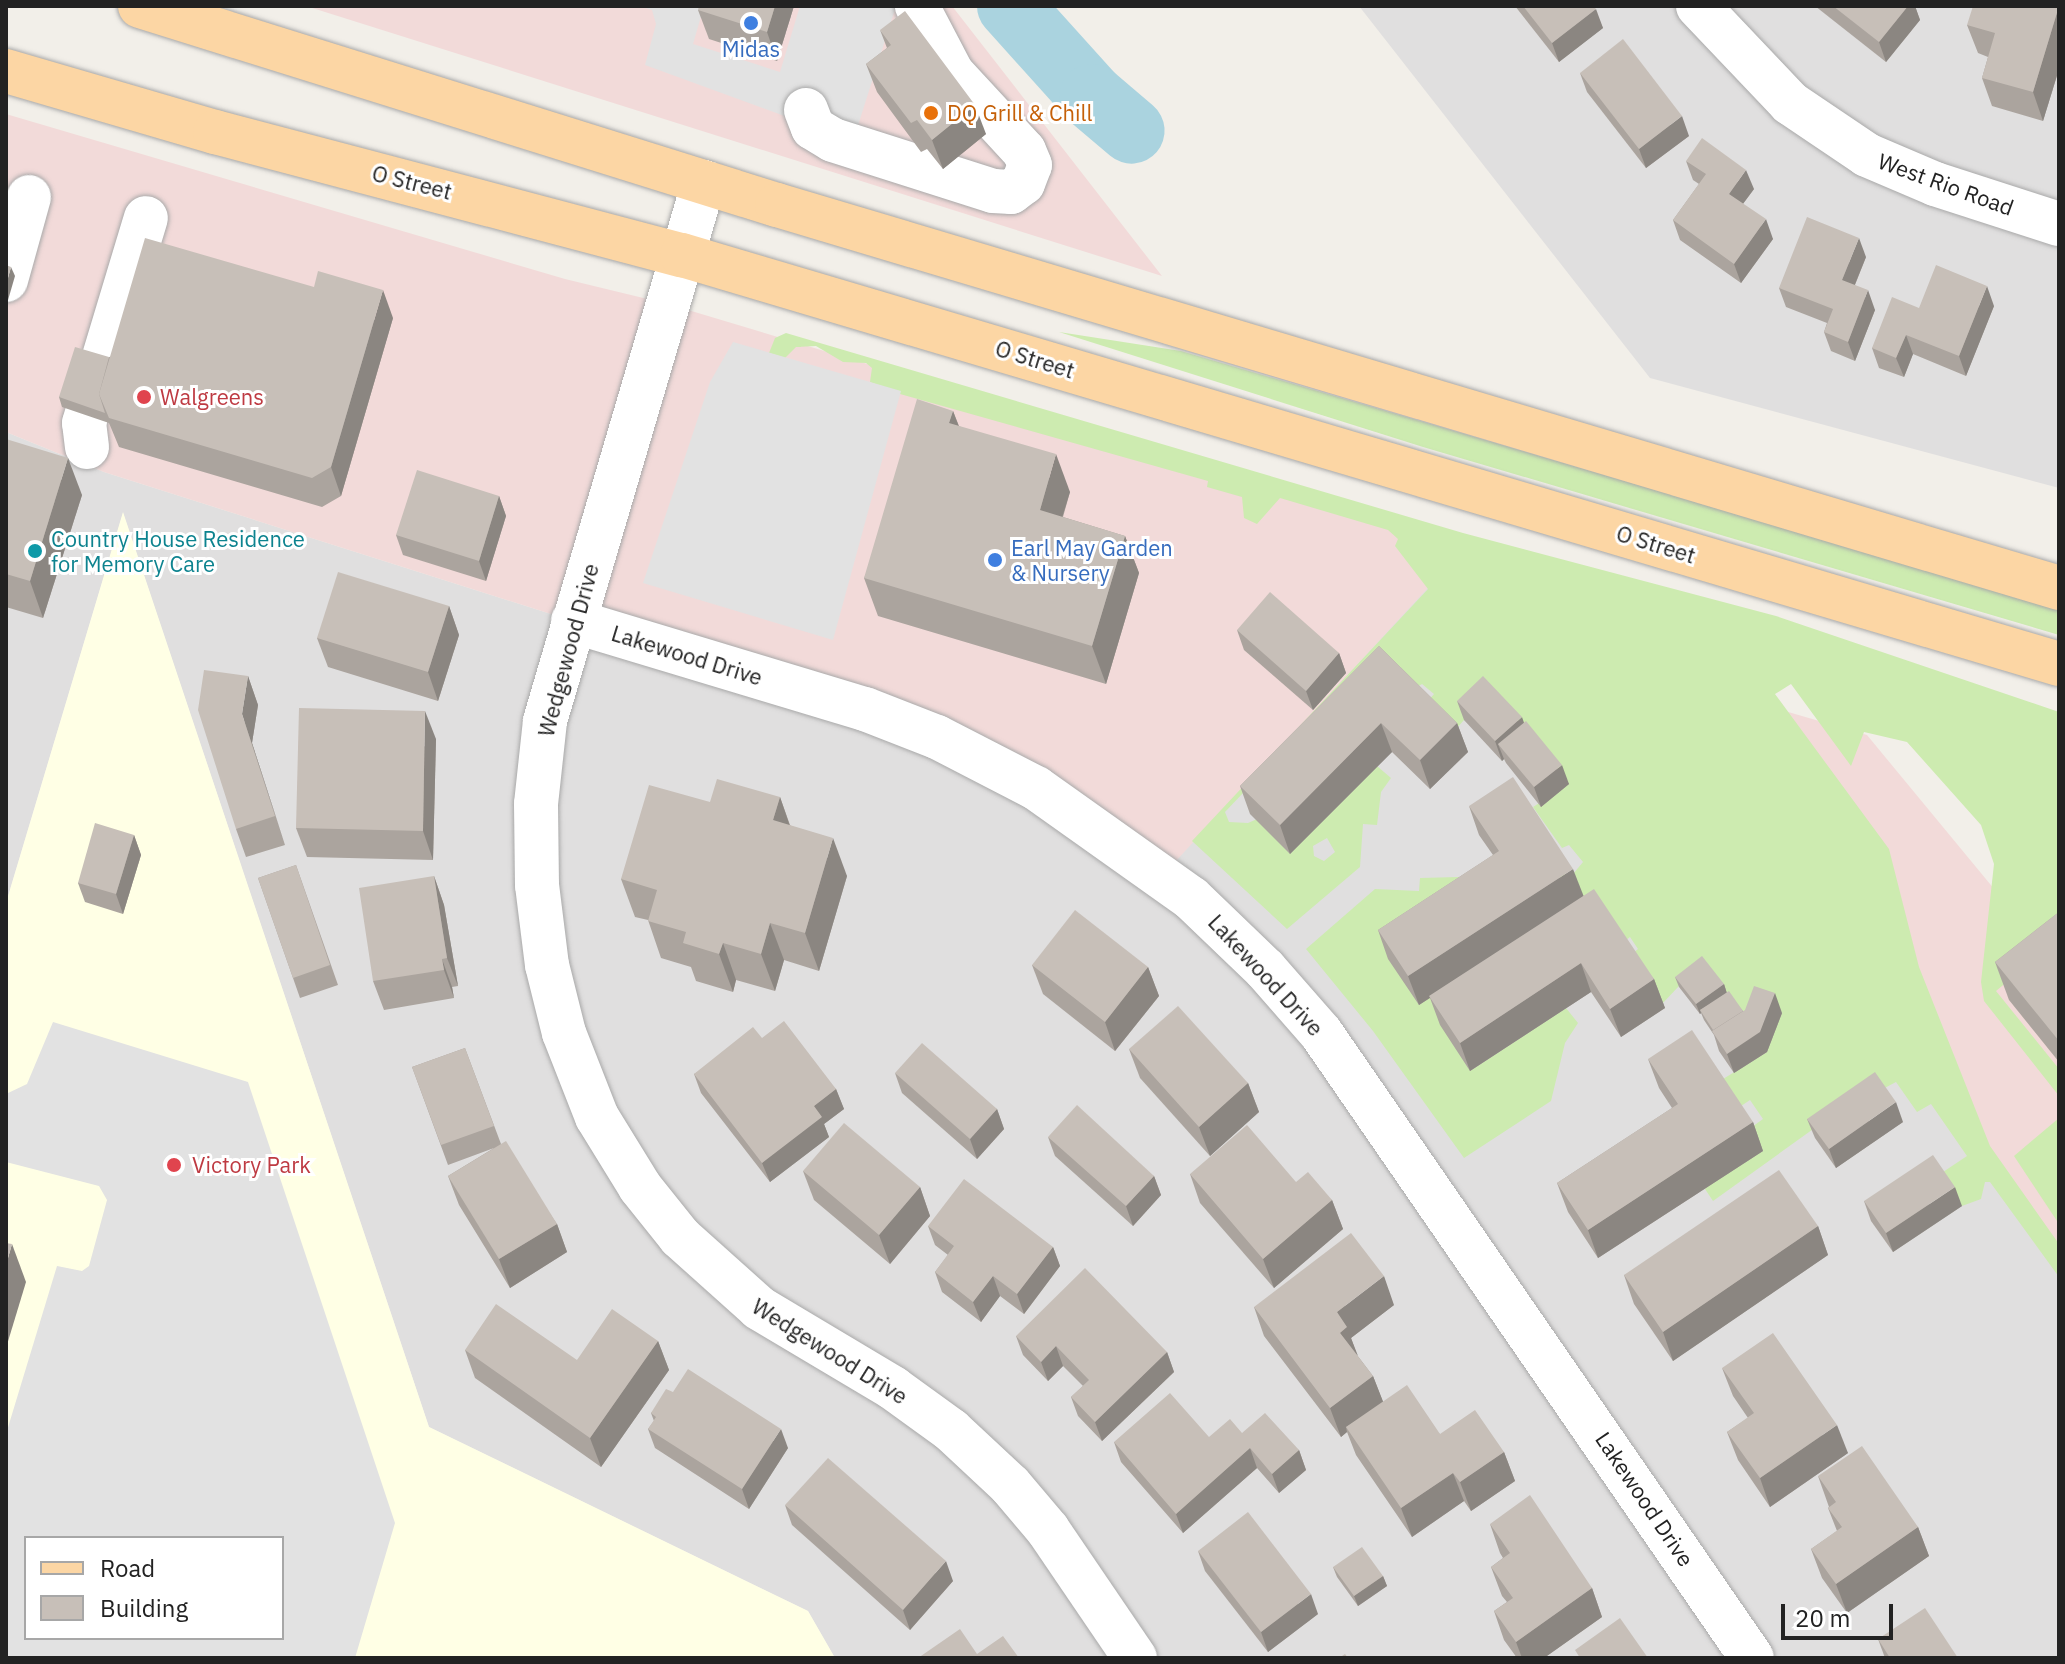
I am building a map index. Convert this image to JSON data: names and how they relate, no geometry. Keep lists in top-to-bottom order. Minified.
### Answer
{"streets":{"main road":["O Street"],"street":["West Rio Road","Wedgewood Drive","Lakewood Drive"]},"crossings":[["O Street","Wedgewood Drive"],["Wedgewood Drive","Lakewood Drive"]],"places":["Midas","DQ Grill & Chill","Walgreens","Country House Residence for Memory Care","Earl May Garden & Nursery","Victory Park"],"legend":["Road","Building"],"scale_bar":"20 m"}
